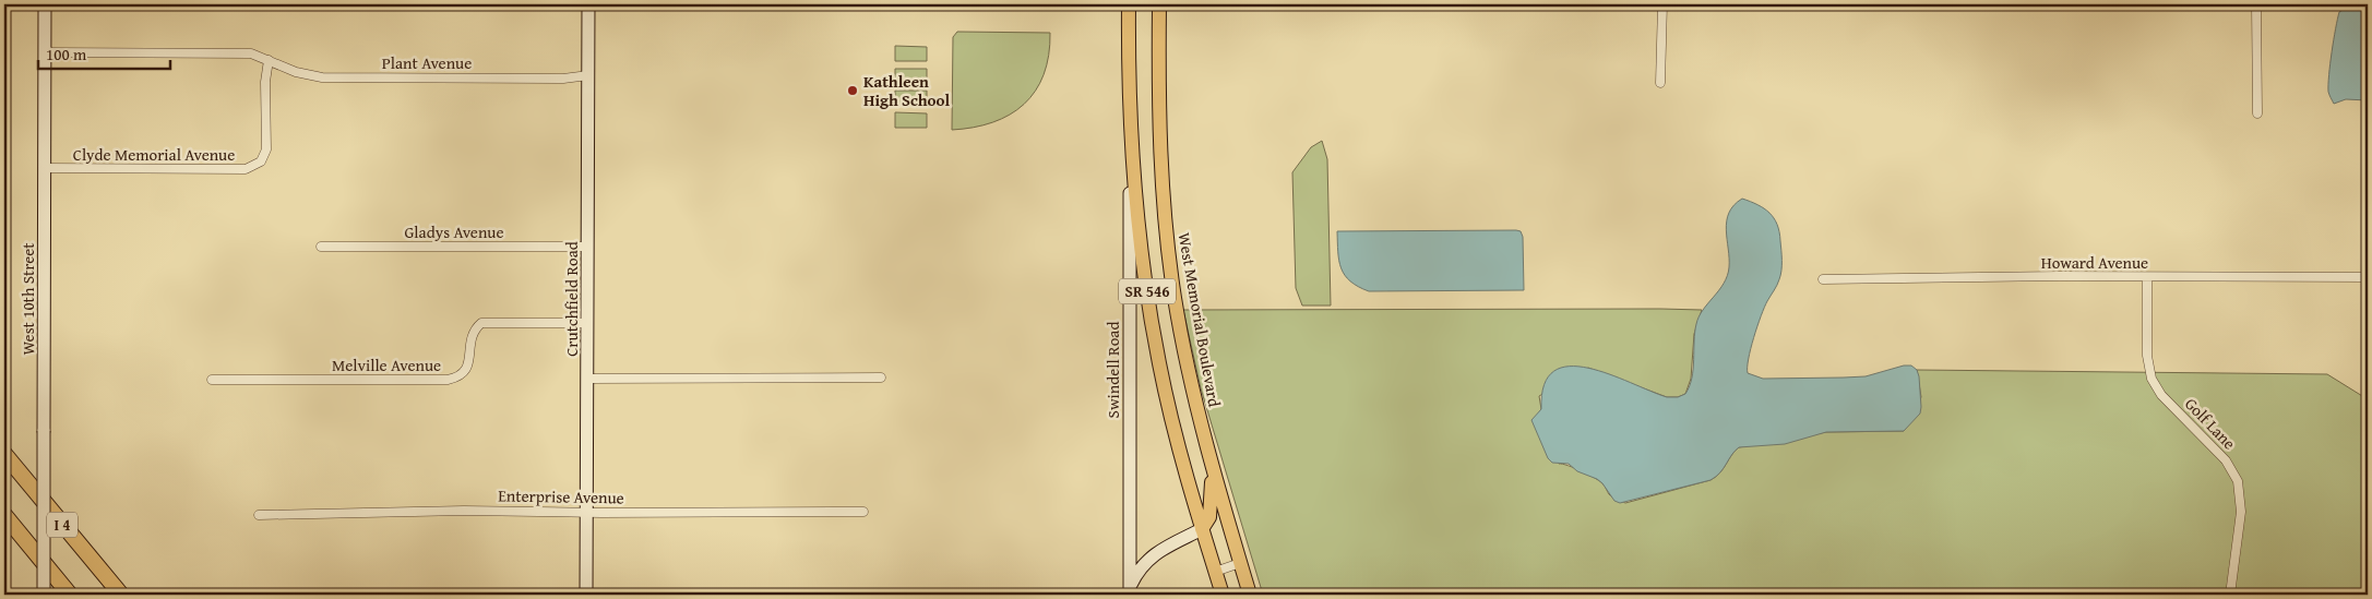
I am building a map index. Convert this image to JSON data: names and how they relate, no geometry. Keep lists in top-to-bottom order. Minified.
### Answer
{"streets":{"highway":["I 4"],"main road":["SR 546","West Memorial Boulevard"],"street":["Plant Avenue","Clyde Memorial Avenue","Gladys Avenue","Howard Avenue","West 10th Street","Crutchfield Road","Melville Avenue","Swindell Road","Golf Lane","Enterprise Avenue"]},"crossings":[["Plant Avenue","Clyde Memorial Avenue"],["Plant Avenue","West 10th Street"],["Plant Avenue","Crutchfield Road"],["Clyde Memorial Avenue","West 10th Street"],["Gladys Avenue","Crutchfield Road"],["Howard Avenue","Golf Lane"],["SR 546","Swindell Road"],["Crutchfield Road","Melville Avenue"],["Crutchfield Road","Enterprise Avenue"]],"places":["Kathleen High School"],"scale_bar":"100 m"}
